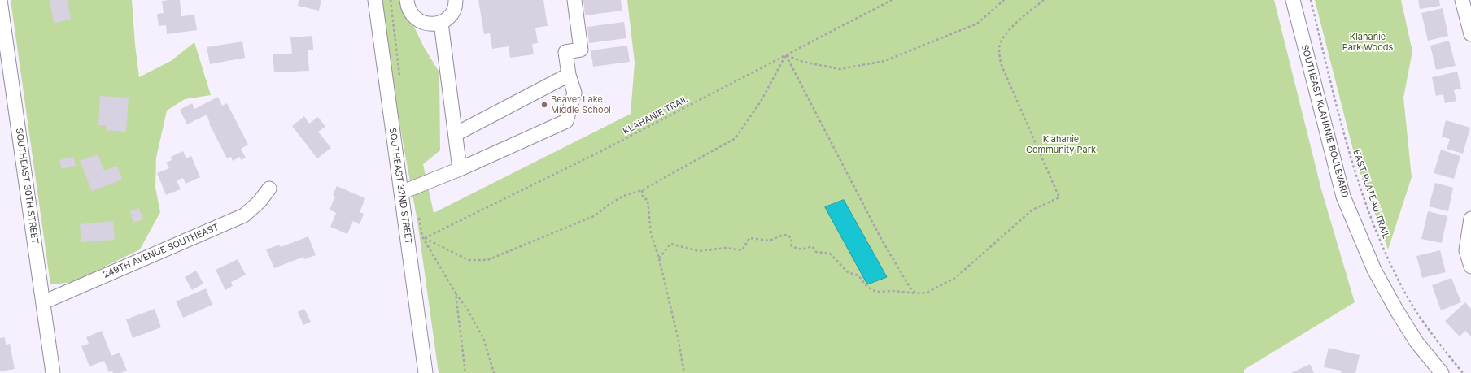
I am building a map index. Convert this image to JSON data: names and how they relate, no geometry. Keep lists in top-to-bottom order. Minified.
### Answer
{"streets":{"street":["SOUTHEAST KLAHANIE BOULEVARD","SOUTHEAST 30TH STREET","SOUTHEAST 32ND STREET","249TH AVENUE SOUTHEAST"],"path":["KLAHANIE TRAIL","EAST PLATEAU TRAIL"]},"crossings":[["SOUTHEAST 30TH STREET","249TH AVENUE SOUTHEAST"]],"parks":["Klahanie Park Woods","Klahanie Community Park"],"places":["Beaver Lake Middle School"]}
